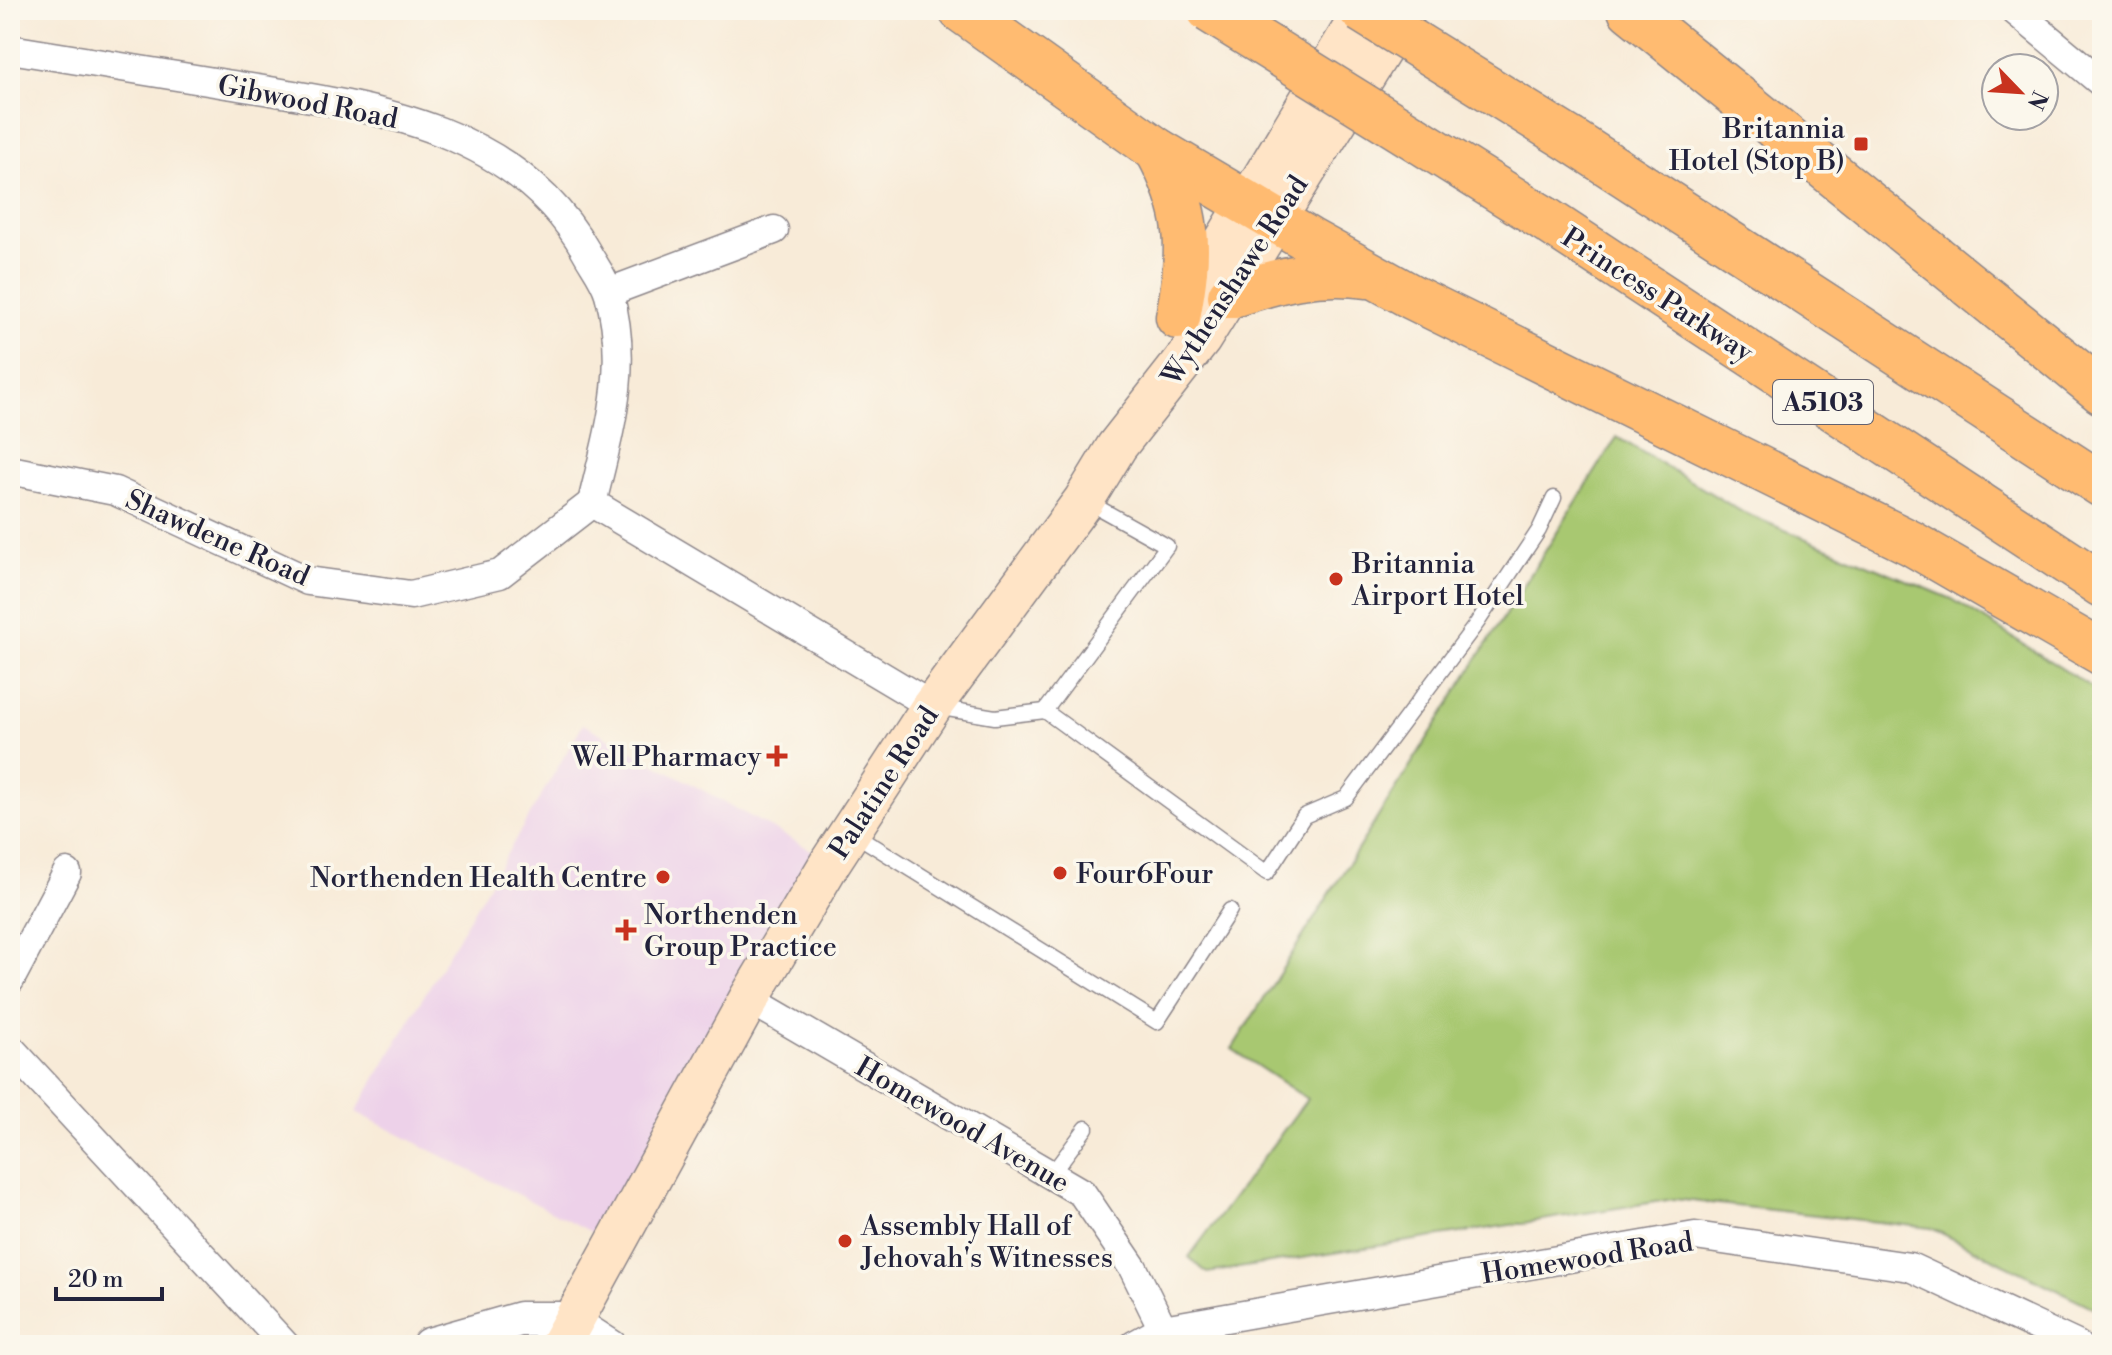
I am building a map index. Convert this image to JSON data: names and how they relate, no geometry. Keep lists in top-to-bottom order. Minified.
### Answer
{"streets":{"highway":["Princess Parkway","A5103"],"main road":["Wythenshawe Road","Palatine Road"],"street":["Gibwood Road","Shawdene Road","Homewood Avenue","Homewood Road"]},"crossings":[["Gibwood Road","Shawdene Road"],["Wythenshawe Road","A5103"],["Wythenshawe Road","Palatine Road"],["Palatine Road","Homewood Avenue"],["Homewood Avenue","Homewood Road"]],"places":{"transit":["Britannia Hotel (Stop B)"],"other":["Britannia Airport Hotel","Four6Four","Northenden Health Centre","Assembly Hall of Jehovah's Witnesses"],"health":["Well Pharmacy","Northenden Group Practice"]},"scale_bar":"20 m","north":"bottom right"}
